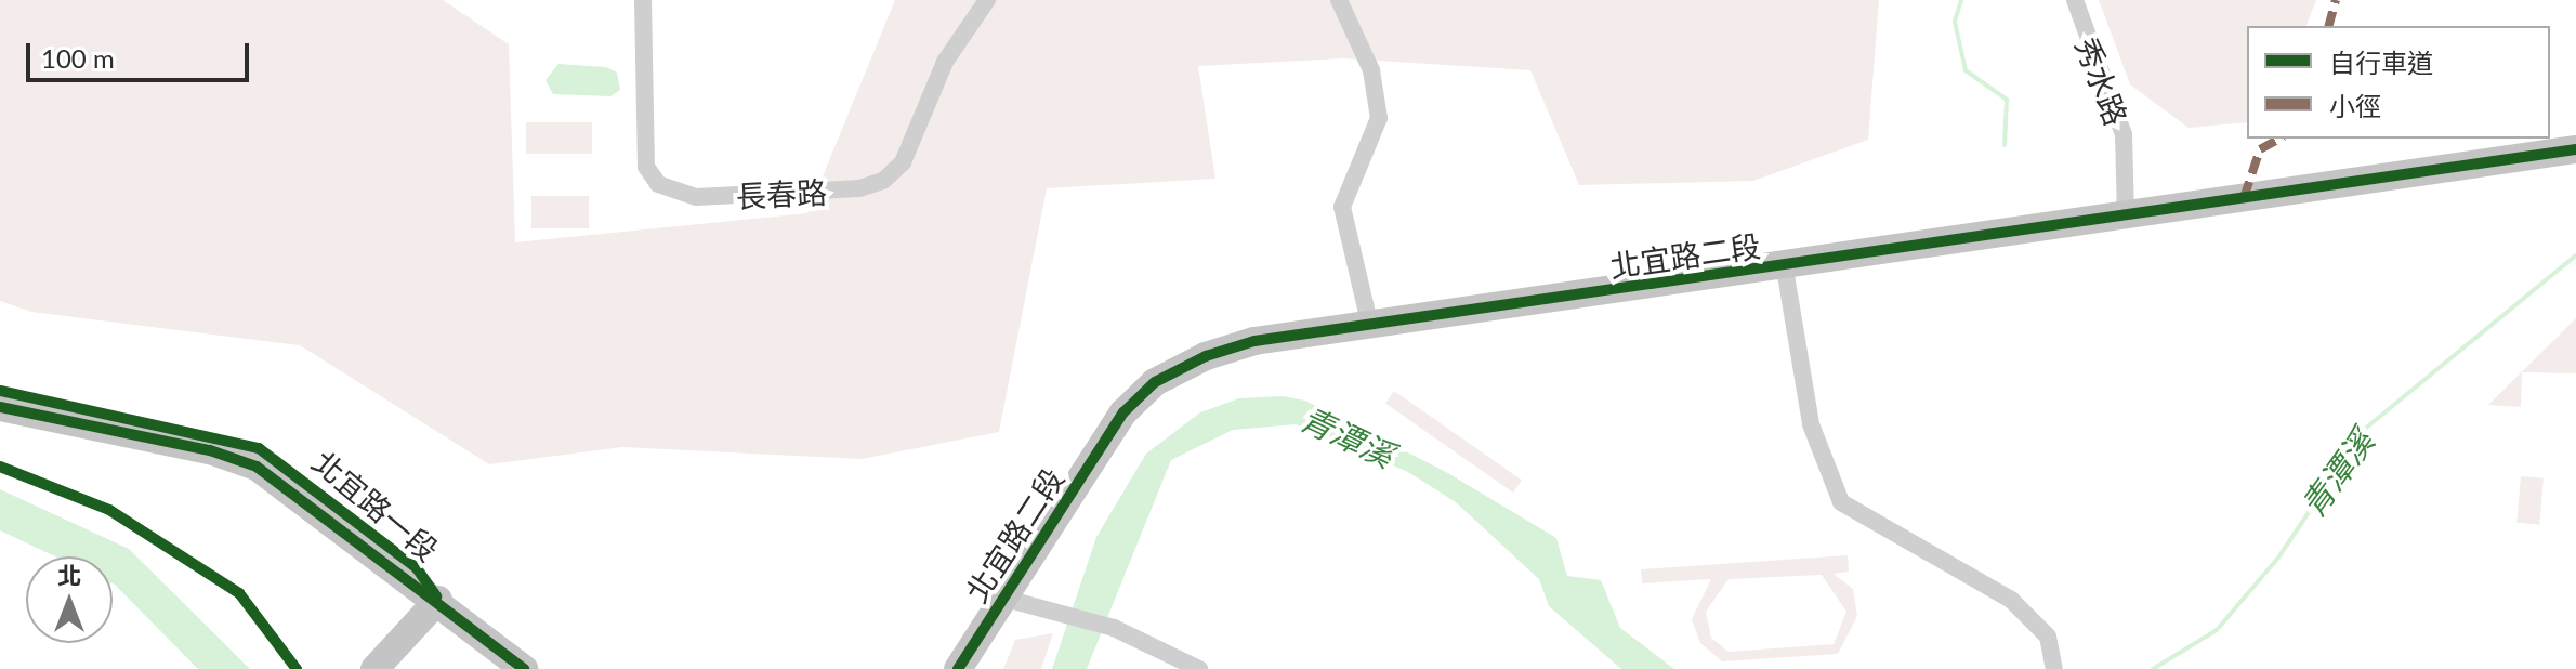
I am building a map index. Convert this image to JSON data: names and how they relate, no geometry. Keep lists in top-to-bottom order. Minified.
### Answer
{"streets":{"main road":["北宜路二段","北宜路一段"],"street":["秀水路","長春路"]},"crossings":[["秀水路","北宜路二段"]],"water":["青潭溪"],"legend":["自行車道","小徑"],"scale_bar":"100 m","north":"top"}
